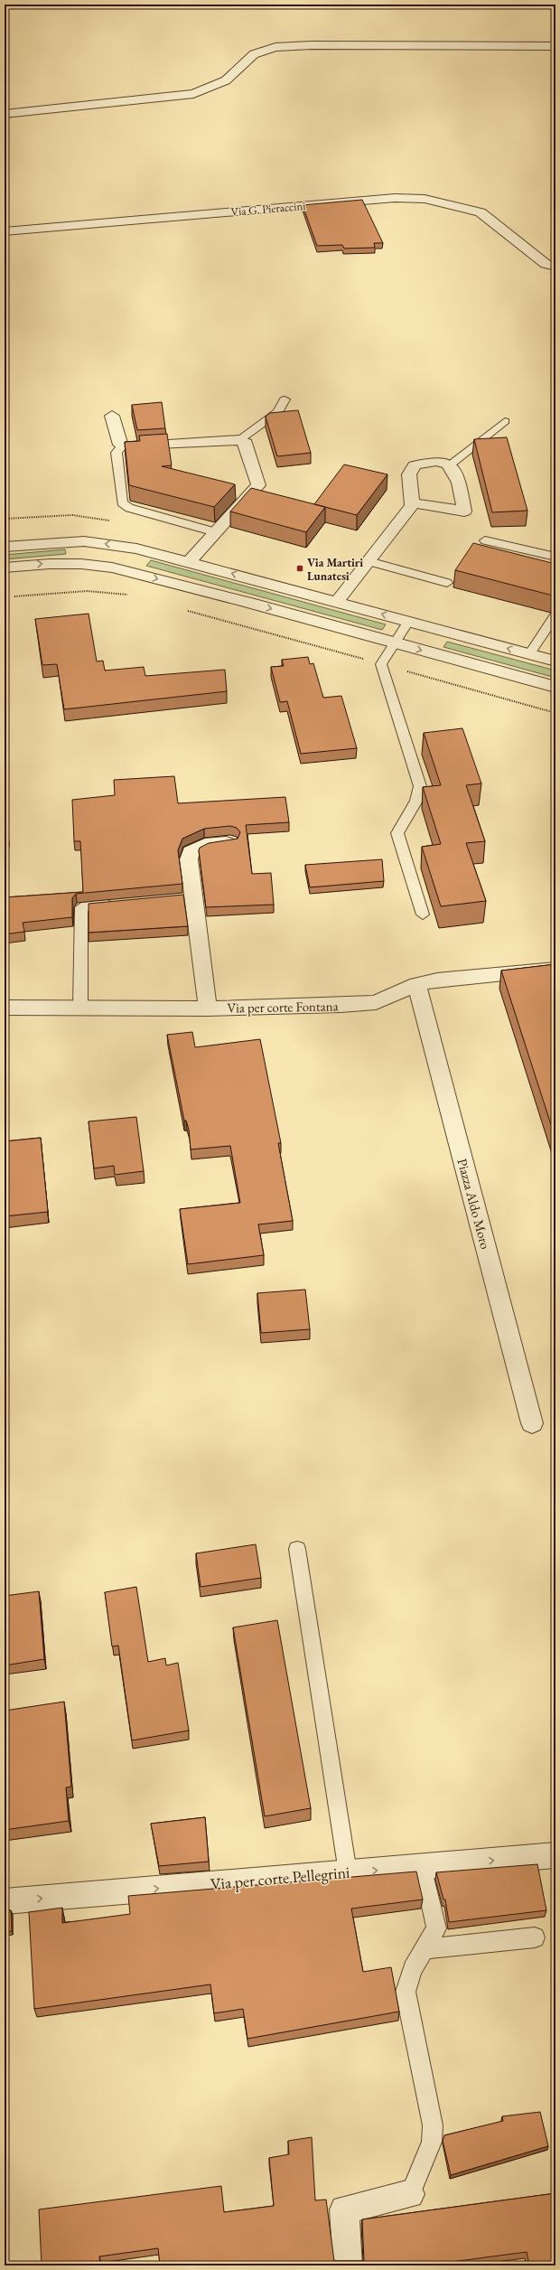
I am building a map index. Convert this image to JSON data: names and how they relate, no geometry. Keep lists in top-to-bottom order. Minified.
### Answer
{"streets":{"street":["Via G. Pieraccini","Via per corte Fontana","Piazza Aldo Moro","Via per corte Pellegrini"]},"crossings":[["Via per corte Fontana","Piazza Aldo Moro"]],"one_way":["Via per corte Pellegrini"],"places":{"transit":["Via Martiri Lunatesi"]}}
